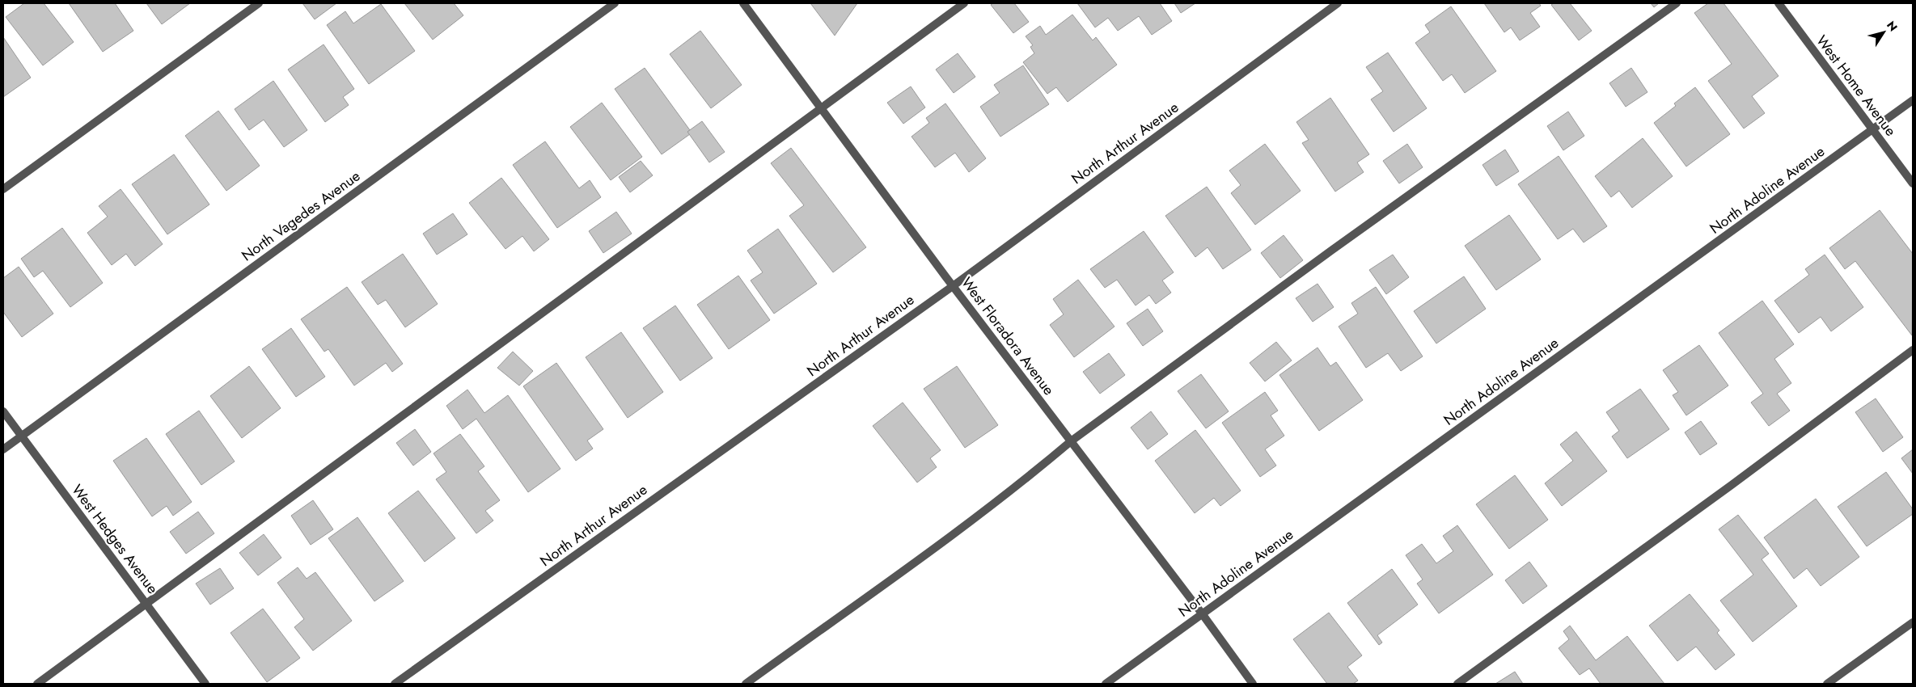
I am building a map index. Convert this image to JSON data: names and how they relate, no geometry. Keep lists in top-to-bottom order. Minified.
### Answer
{"streets":{"street":["West Home Avenue","North Arthur Avenue","North Adoline Avenue","North Vagedes Avenue","West Floradora Avenue","West Hedges Avenue"]},"crossings":[["West Home Avenue","North Adoline Avenue"],["North Arthur Avenue","West Floradora Avenue"],["North Adoline Avenue","West Floradora Avenue"],["North Vagedes Avenue","West Hedges Avenue"]],"north":"top right"}
